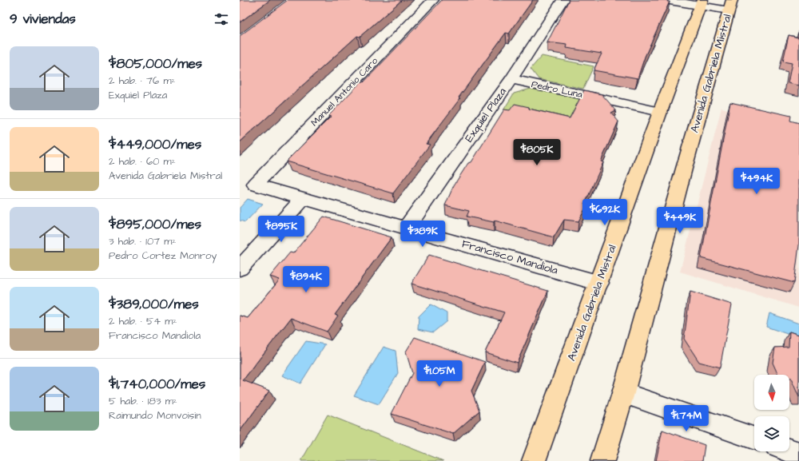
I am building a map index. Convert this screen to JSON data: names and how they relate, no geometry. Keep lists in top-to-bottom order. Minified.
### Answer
{"streets":{"main road":["Avenida Gabriela Mistral"],"street":["Pedro Luna","Manuel Antonio Caro","Exquiel Plaza","Francisco Mandiola"]},"crossings":[["Avenida Gabriela Mistral","Pedro Luna"],["Avenida Gabriela Mistral","Francisco Mandiola"],["Pedro Luna","Exquiel Plaza"],["Manuel Antonio Caro","Francisco Mandiola"],["Exquiel Plaza","Francisco Mandiola"]],"north":"bottom","page":{"heading":"9 viviendas","list":[{"name":"$805,000/mes","note":"2 hab. · 76 m² · Exquiel Plaza"},{"name":"$449,000/mes","note":"2 hab. · 60 m² · Avenida Gabriela Mistral"},{"name":"$895,000/mes","note":"3 hab. · 107 m² · Pedro Cortez Monroy"},{"name":"$389,000/mes","note":"2 hab. · 54 m² · Francisco Mandiola"},{"name":"$1,740,000/mes","note":"5 hab. · 183 m² · Raimundo Monvoisin"}],"price":["$805K","$494K","$692K","$449K","$895K","$389K","$894K","$1.05M","$1.74M"]}}
